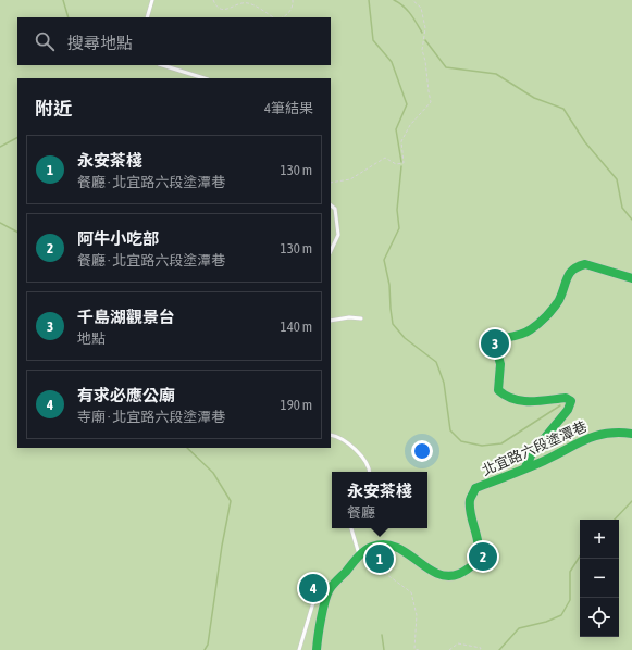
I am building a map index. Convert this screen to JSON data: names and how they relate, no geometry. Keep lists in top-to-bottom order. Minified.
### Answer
{"streets":{"street":["北宜路六段塗潭巷"]},"page":{"search":"搜尋地點","heading":["附近","4筆結果"],"list":[{"mark":"1","name":"永安茶棧","note":"餐廳 · 北宜路六段塗潭巷","value":"130 m"},{"mark":"2","name":"阿牛小吃部","note":"餐廳 · 北宜路六段塗潭巷","value":"130 m"},{"mark":"3","name":"千島湖觀景台","note":"地點","value":"140 m"},{"mark":"4","name":"有求必應公廟","note":"寺廟 · 北宜路六段塗潭巷","value":"190 m"}],"pins":["3","2","1","4"],"popup":["永安茶棧","餐廳"],"map_buttons":["+","−"]}}
